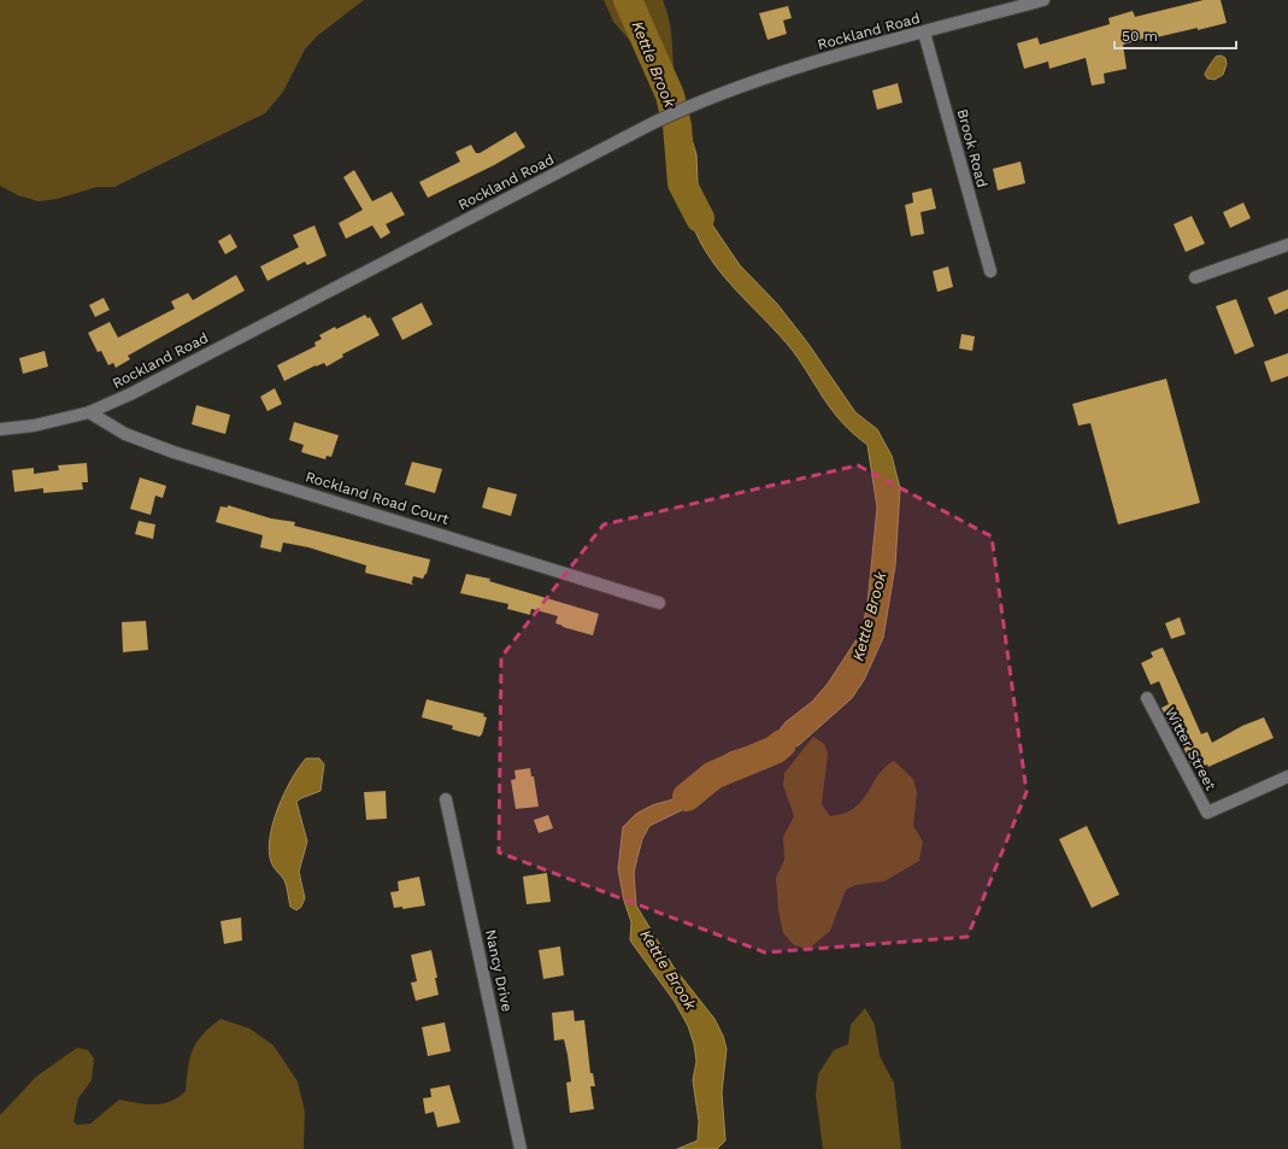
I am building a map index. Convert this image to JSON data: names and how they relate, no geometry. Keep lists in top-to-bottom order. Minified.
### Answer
{"streets":{"street":["Rockland Road","Brook Road","Rockland Road Court","Witter Street","Nancy Drive"]},"crossings":[["Rockland Road","Brook Road"],["Rockland Road","Rockland Road Court"]],"water":["Kettle Brook"],"scale_bar":"50 m"}
